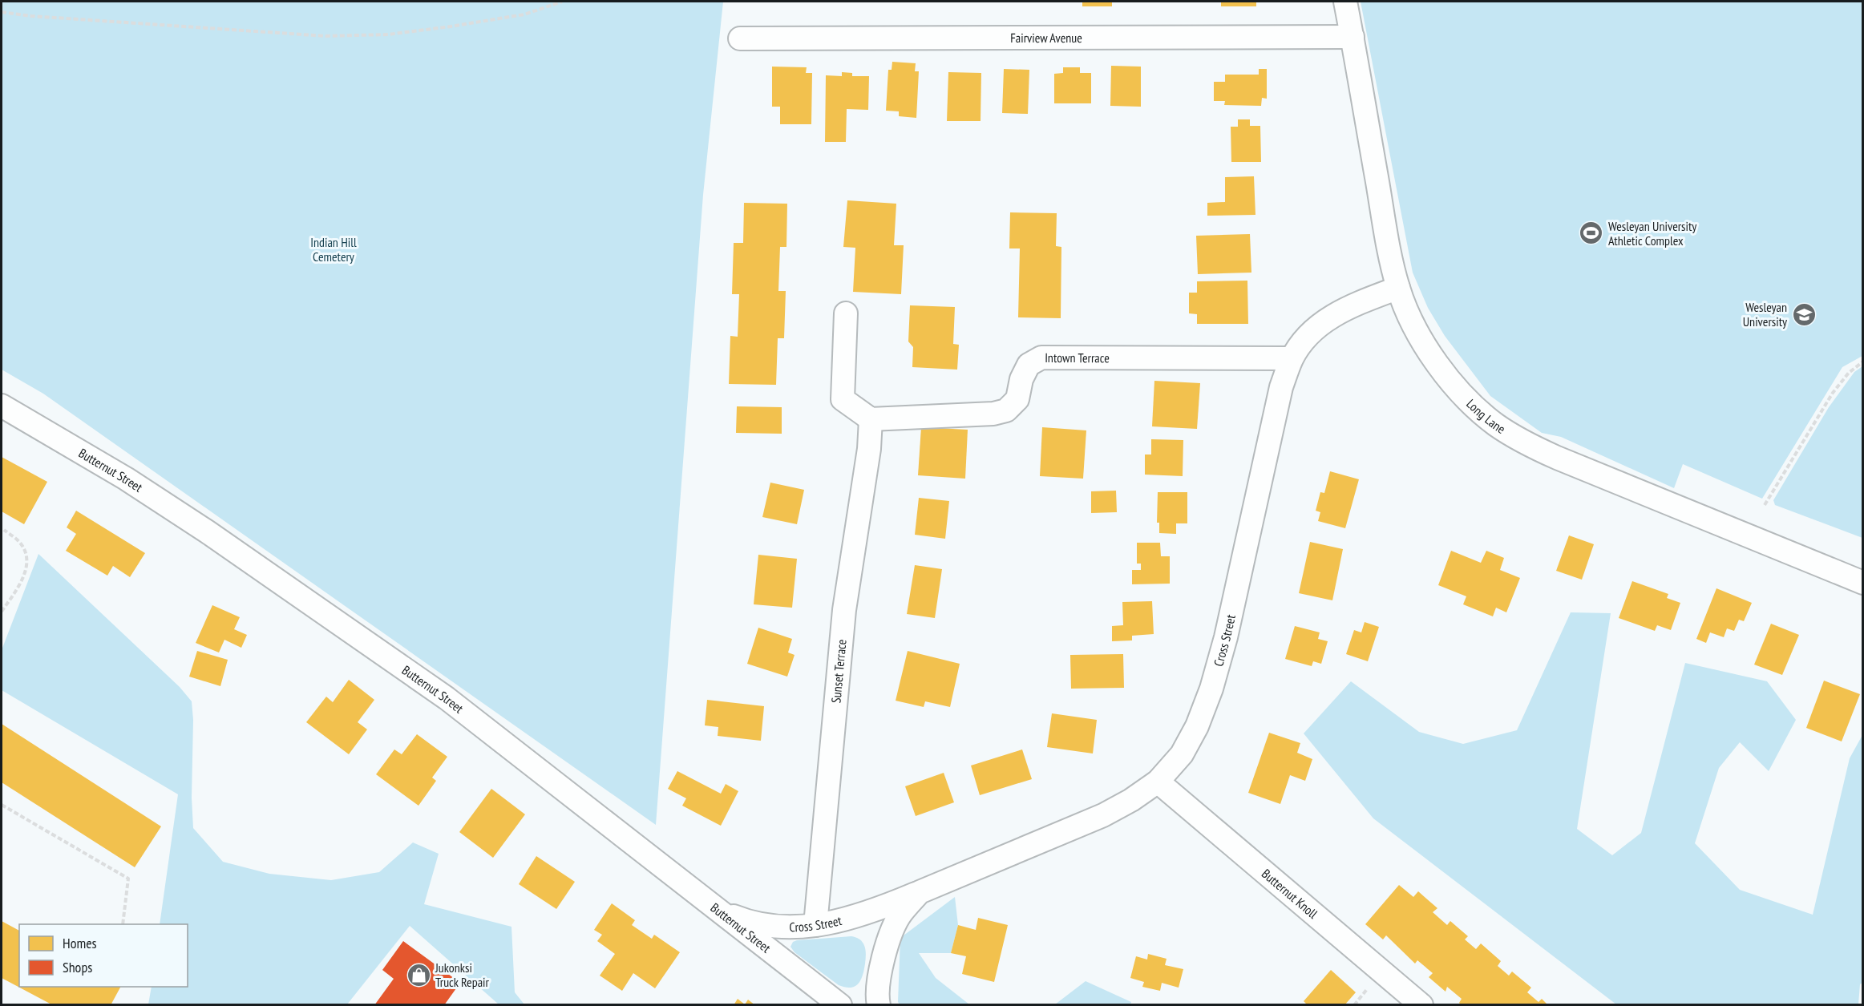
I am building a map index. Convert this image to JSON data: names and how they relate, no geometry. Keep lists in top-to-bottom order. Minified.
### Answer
{"streets":{"street":["Fairview Avenue","Intown Terrace","Long Lane","Butternut Street","Cross Street","Sunset Terrace","Butternut Knoll"]},"crossings":[["Fairview Avenue","Long Lane"],["Intown Terrace","Cross Street"],["Intown Terrace","Sunset Terrace"],["Long Lane","Cross Street"],["Butternut Street","Cross Street"],["Cross Street","Sunset Terrace"],["Cross Street","Butternut Knoll"]],"parks":["Indian Hill Cemetery"],"places":{"sports":["Wesleyan University Athletic Complex"],"school or university":["Wesleyan University"],"shop":["Jukonksi Truck Repair"]},"legend":["Homes","Shops"]}
